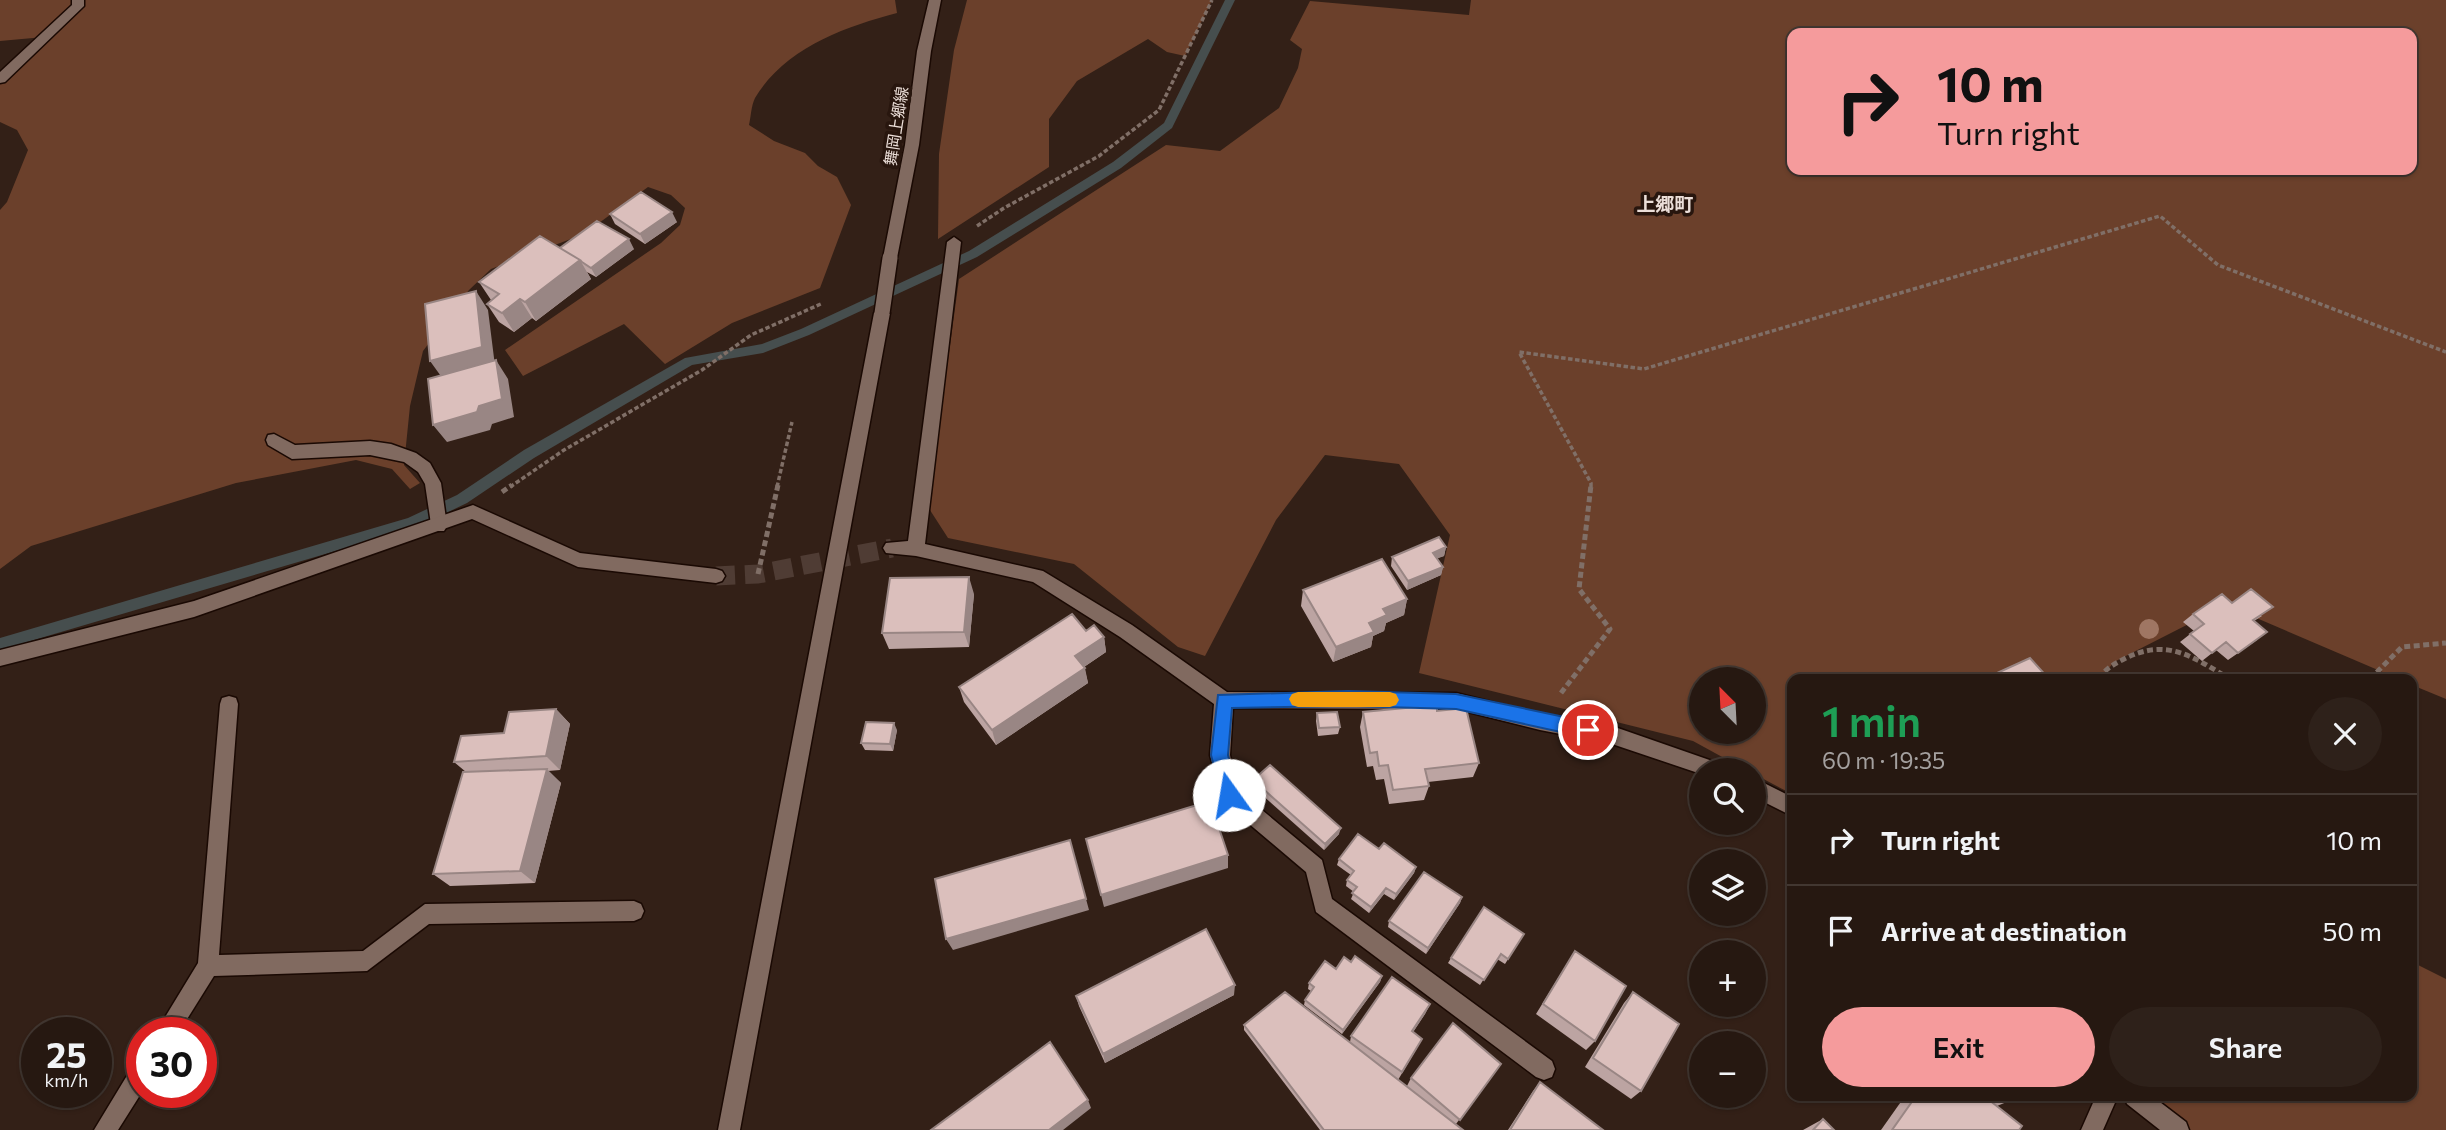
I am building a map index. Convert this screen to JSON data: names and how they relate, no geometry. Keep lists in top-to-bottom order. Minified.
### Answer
{"streets":{"street":["舞岡上郷線"]},"districts":["上郷町"],"north":"top left","page":{"turn":["10 m","Turn right"],"map_buttons":["+","−"],"heading":["1 min","60 m · 19:35"],"list":[{"name":"Turn right","value":"10 m"},{"name":"Arrive at destination","value":"50 m"}],"buttons":["Exit","Share"],"speed":"25 km/h","limit":"30"}}
